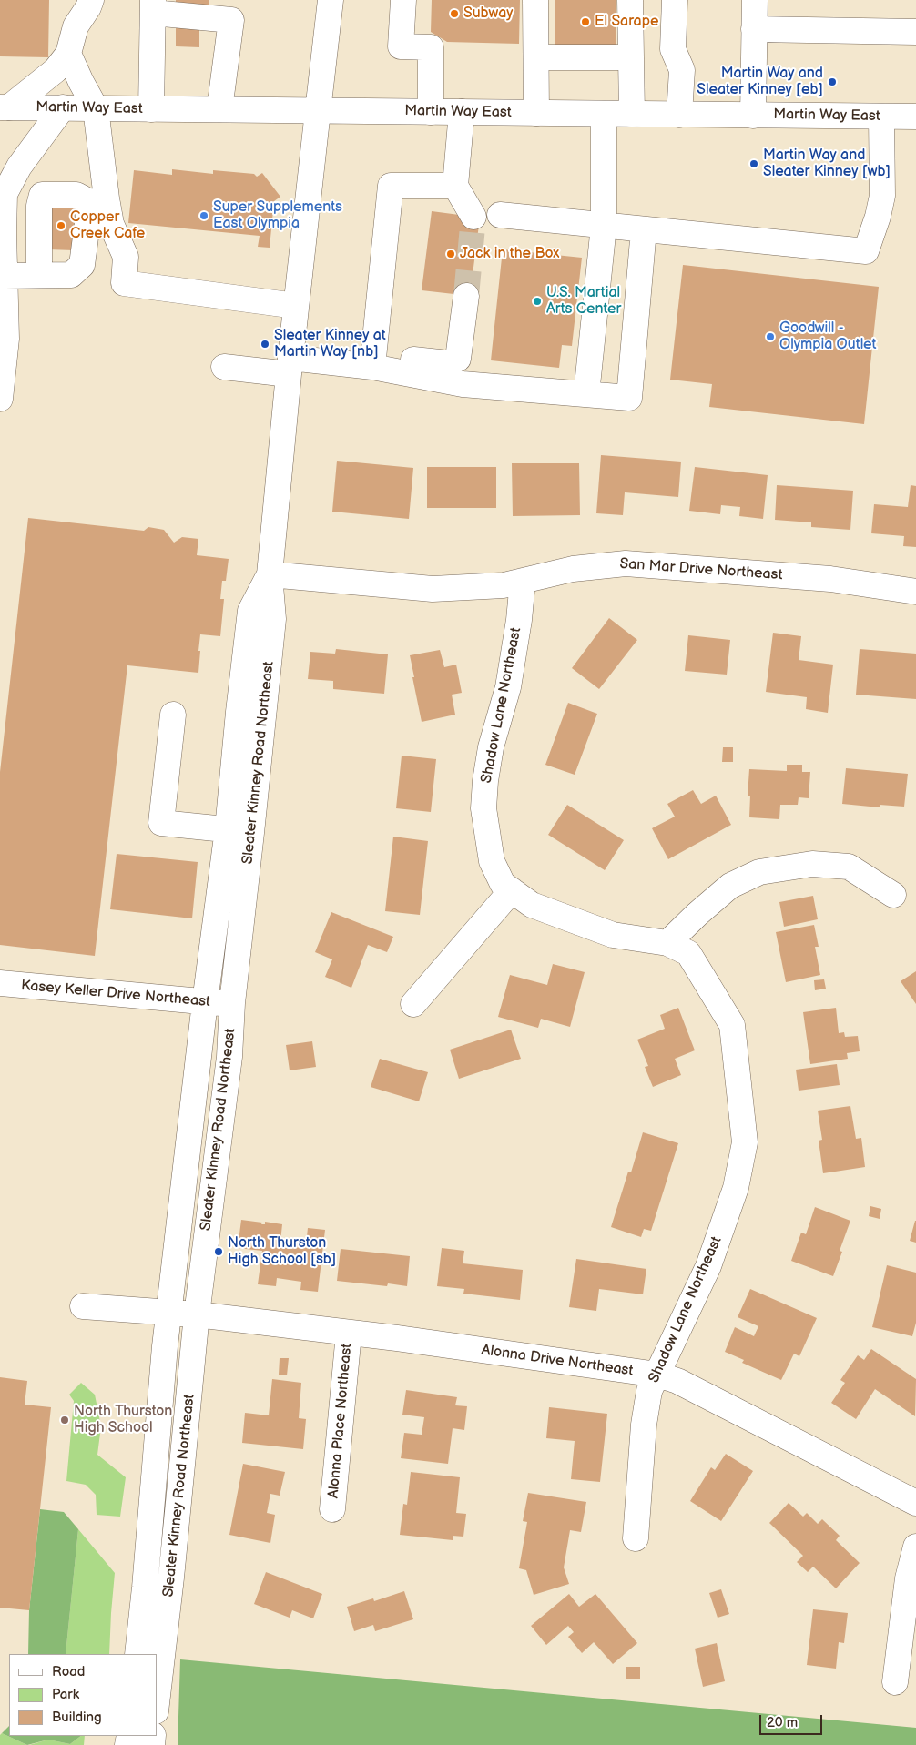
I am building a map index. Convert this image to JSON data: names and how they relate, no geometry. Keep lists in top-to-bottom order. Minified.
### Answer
{"streets":{"street":["Martin Way East","San Mar Drive Northeast","Shadow Lane Northeast","Sleater Kinney Road Northeast","Kasey Keller Drive Northeast","Alonna Drive Northeast","Alonna Place Northeast"]},"crossings":[["Martin Way East","Sleater Kinney Road Northeast"],["San Mar Drive Northeast","Shadow Lane Northeast"],["San Mar Drive Northeast","Sleater Kinney Road Northeast"],["Shadow Lane Northeast","Alonna Drive Northeast"],["Sleater Kinney Road Northeast","Kasey Keller Drive Northeast"],["Sleater Kinney Road Northeast","Alonna Drive Northeast"],["Alonna Drive Northeast","Alonna Place Northeast"]],"places":["Subway","El Sarape","Martin Way and Sleater Kinney [eb]","Martin Way and Sleater Kinney [wb]","Super Supplements East Olympia","Copper Creek Cafe","Jack in the Box","U.S. Martial Arts Center","Goodwill - Olympia Outlet","Sleater Kinney at Martin Way [nb]","North Thurston High School [sb]","North Thurston High School"],"legend":["Road","Park","Building"],"scale_bar":"20 m"}
